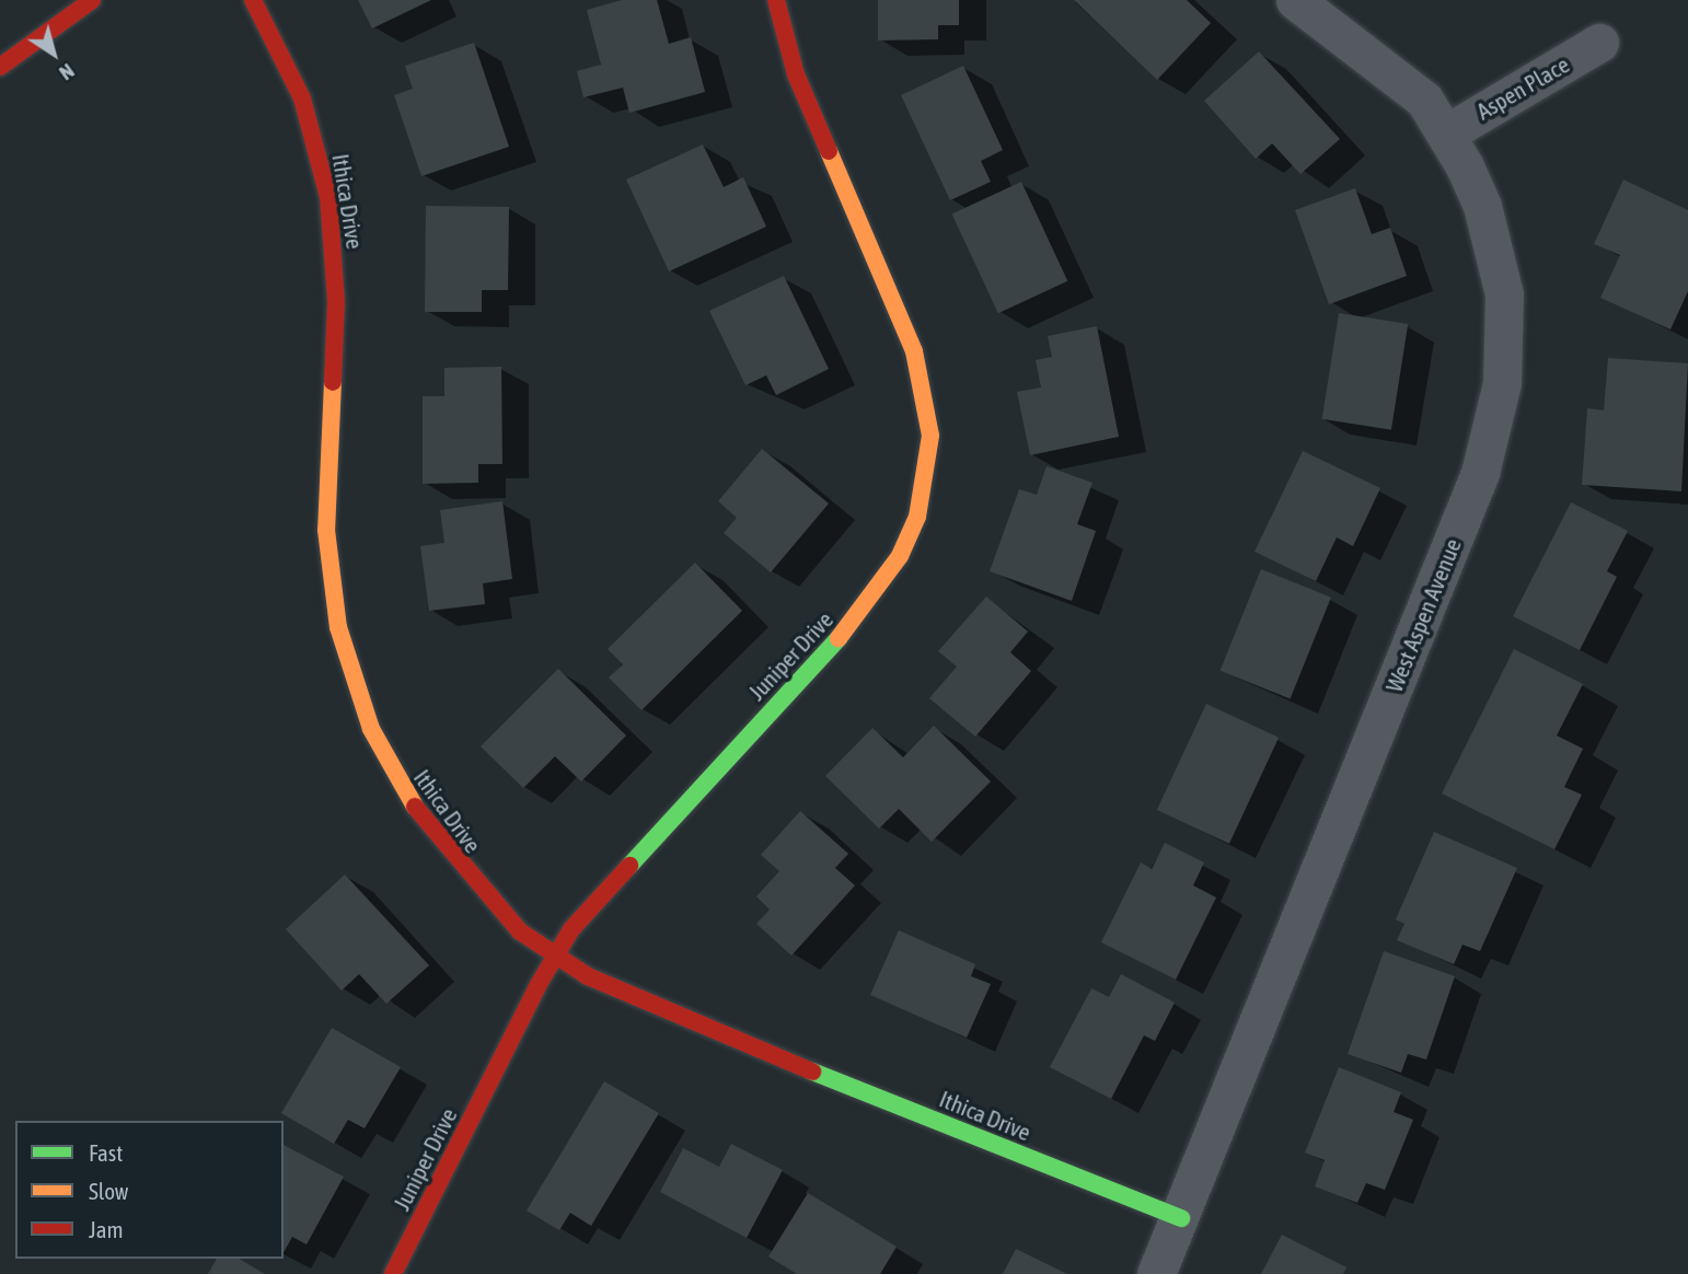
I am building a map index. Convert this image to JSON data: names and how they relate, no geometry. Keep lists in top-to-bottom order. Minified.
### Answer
{"streets":{"street":["Aspen Place","Ithica Drive","West Aspen Avenue","Juniper Drive"]},"crossings":[["Aspen Place","West Aspen Avenue"],["Ithica Drive","West Aspen Avenue"],["Ithica Drive","Juniper Drive"]],"legend":["Fast","Slow","Jam"],"north":"bottom right"}
